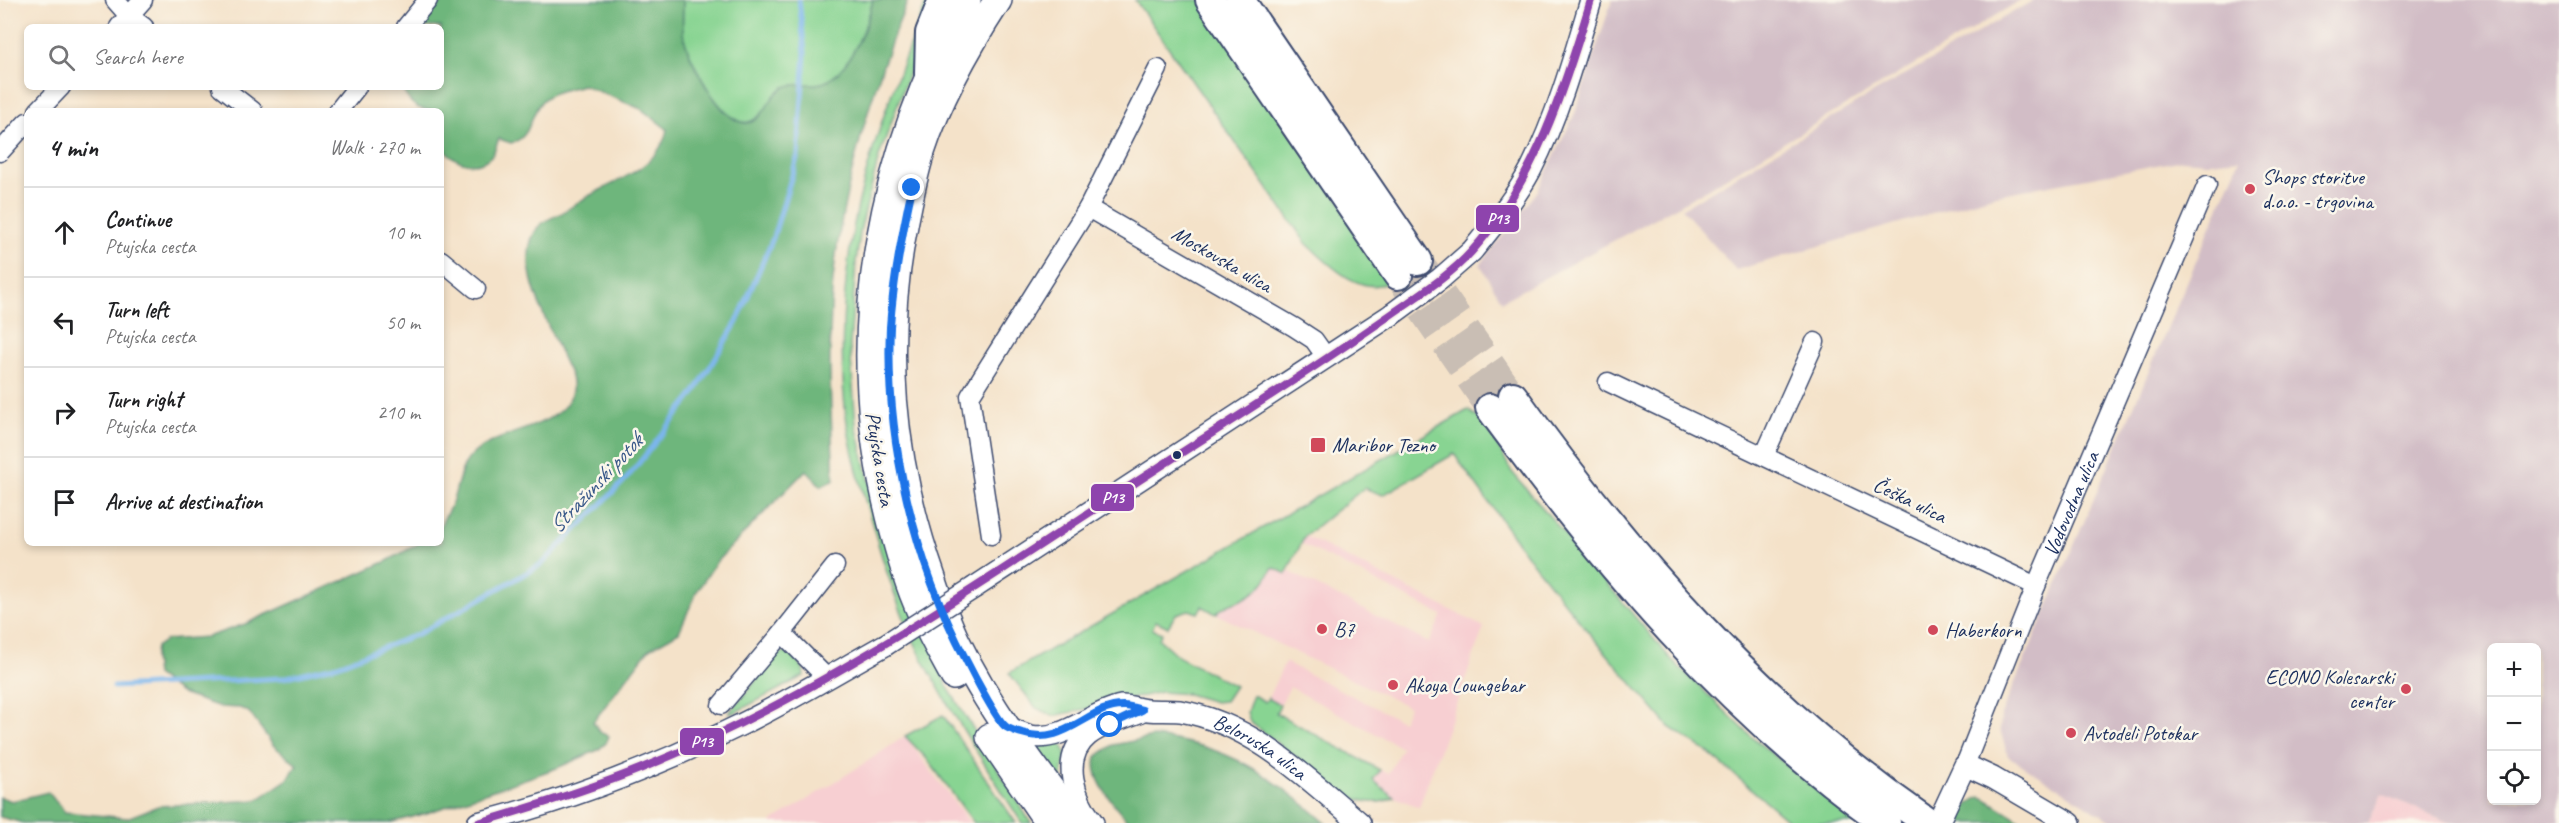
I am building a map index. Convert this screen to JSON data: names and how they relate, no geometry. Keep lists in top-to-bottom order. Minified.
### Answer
{"streets":{"main road":["Ptujska cesta"],"street":["Moskovska ulica","Češka ulica","Vodovodna ulica","Beloruska ulica"]},"crossings":[["Češka ulica","Vodovodna ulica"]],"water":["Stražunski potok"],"places":{"other":["Shops storitve d.o.o. - trgovina","B7","Haberkorn","Akoya Loungebar","ECONO Kolesarski center","Avtodeli Potokar"],"transit":["Maribor Tezno"]},"lines":["transit line P13"],"page":{"search":"Search here","heading":["4 min","Walk · 270 m"],"list":[["Continue","Ptujska cesta","10 m"],["Turn left","Ptujska cesta","50 m"],["Turn right","Ptujska cesta","210 m"],"Arrive at destination"],"map_buttons":["+","−"]}}
